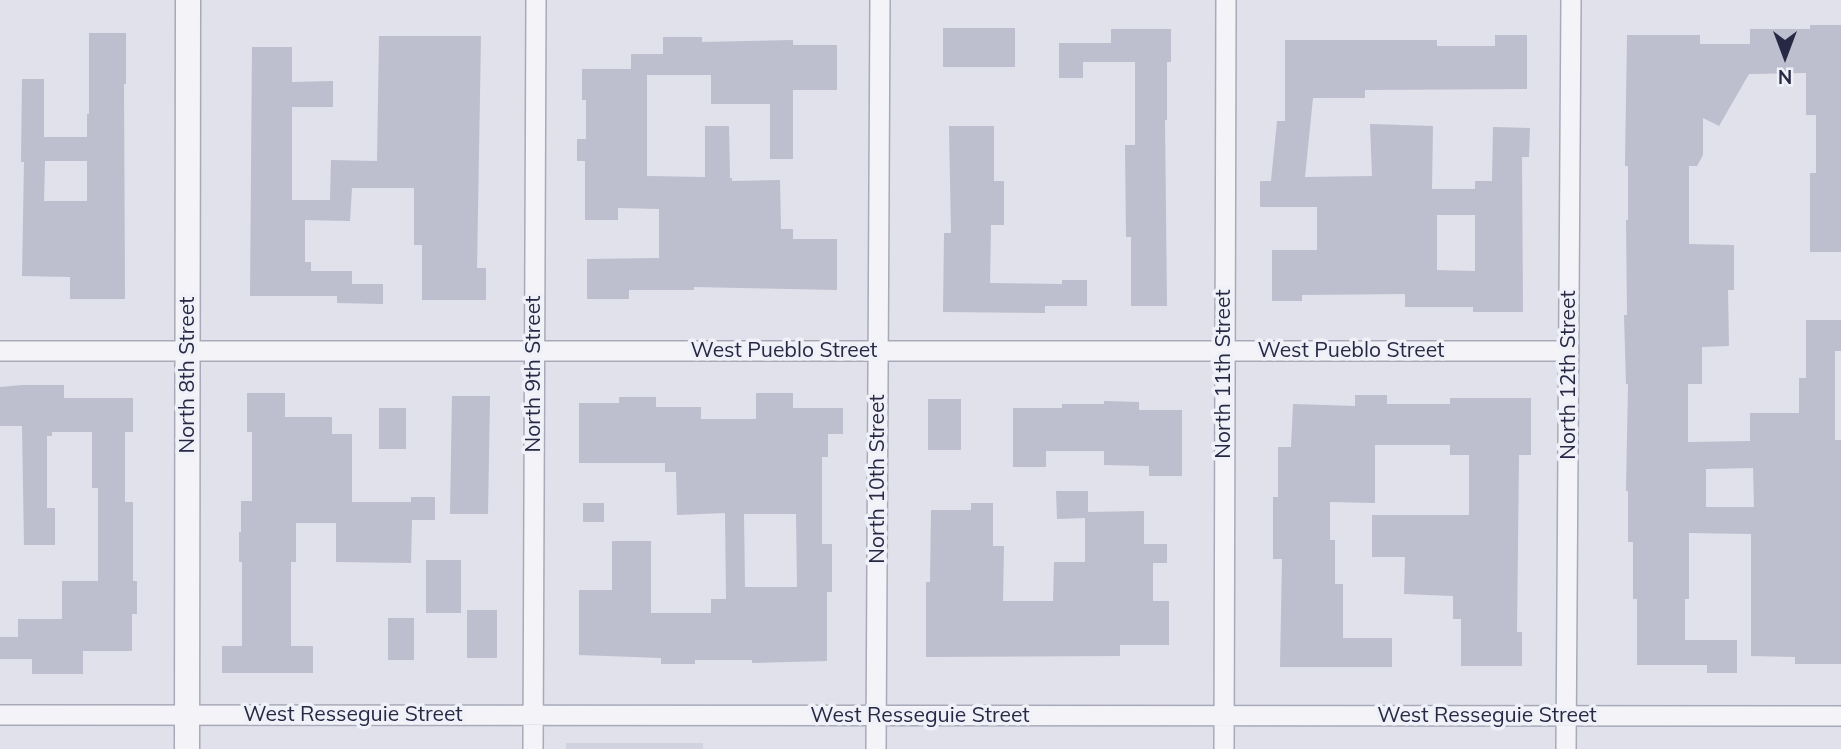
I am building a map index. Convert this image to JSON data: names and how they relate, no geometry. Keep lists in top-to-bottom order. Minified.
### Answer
{"streets":{"street":["West Pueblo Street","North 9th Street","North 11th Street","North 8th Street","North 12th Street","North 10th Street","West Resseguie Street"]},"crossings":[["West Pueblo Street","North 9th Street"],["West Pueblo Street","North 11th Street"],["West Pueblo Street","North 8th Street"],["West Pueblo Street","North 12th Street"],["West Pueblo Street","North 10th Street"],["North 9th Street","West Resseguie Street"],["North 11th Street","West Resseguie Street"],["North 8th Street","West Resseguie Street"],["North 12th Street","West Resseguie Street"],["North 10th Street","West Resseguie Street"]],"north":"bottom"}
